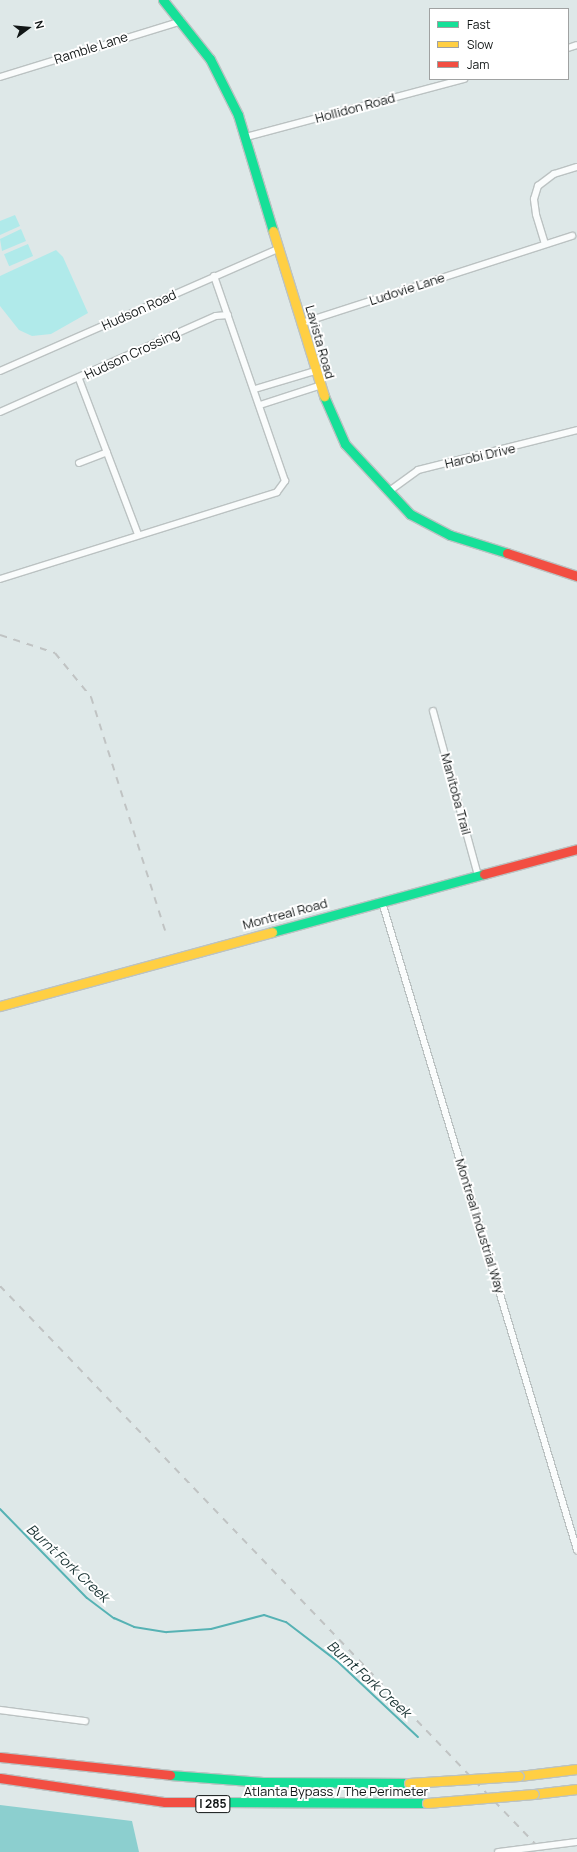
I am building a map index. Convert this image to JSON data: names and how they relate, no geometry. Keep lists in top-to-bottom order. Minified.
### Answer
{"streets":{"main road":["Lavista Road","Montreal Road","Atlanta Bypass / The Perimeter","I 285"],"street":["Ramble Lane","Hollidon Road","Ludovie Lane","Hudson Road","Hudson Crossing","Harobi Drive","Manitoba Trail","Montreal Industrial Way"]},"crossings":[["Ramble Lane","Lavista Road"],["Hollidon Road","Lavista Road"],["Ludovie Lane","Lavista Road"],["Hudson Road","Lavista Road"],["Lavista Road","Harobi Drive"],["Manitoba Trail","Montreal Road"],["Montreal Road","Montreal Industrial Way"]],"water":["Burnt Fork Creek"],"legend":["Fast","Slow","Jam"],"north":"right"}
